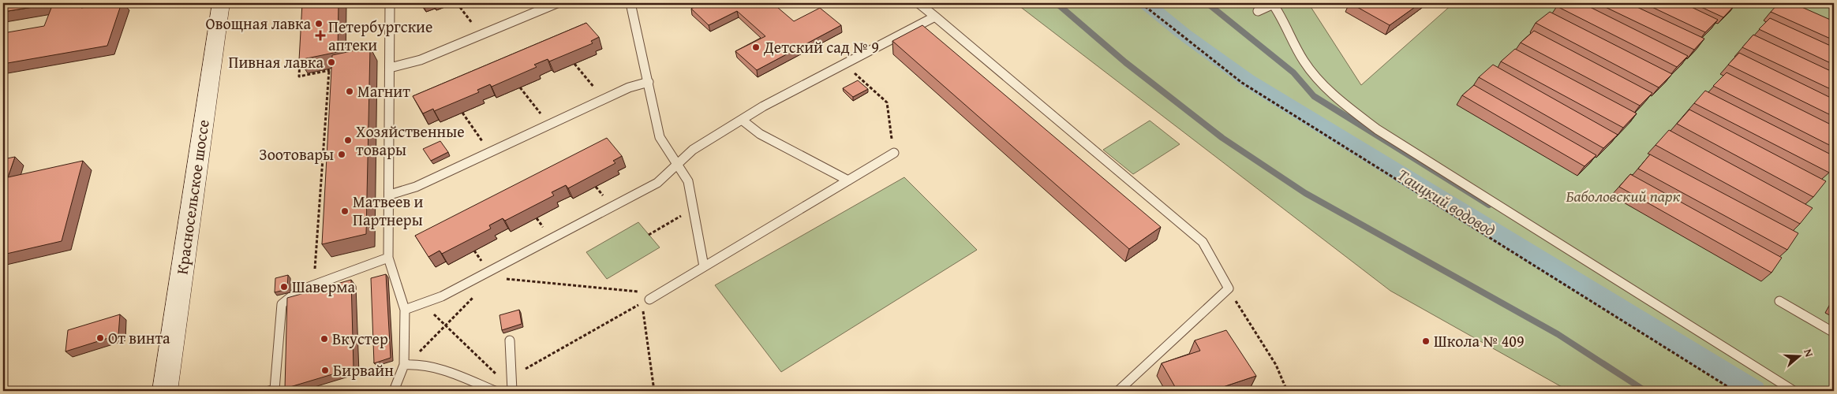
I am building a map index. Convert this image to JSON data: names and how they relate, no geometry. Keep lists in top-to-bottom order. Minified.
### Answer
{"streets":{"main road":["Красносельское шоссе"]},"water":["Таицкий водовод"],"parks":["Баболовский парк"],"places":{"other":["Овощная лавка","Детский сад № 9","Пивная лавка","Магнит","Хозяйственные товары","Зоотовары","Матвеев и Партнеры","Шаверма","От винта","Вкустер","Школа № 409","Бирвайн"],"health":["Петербургские аптеки"]},"north":"right"}
